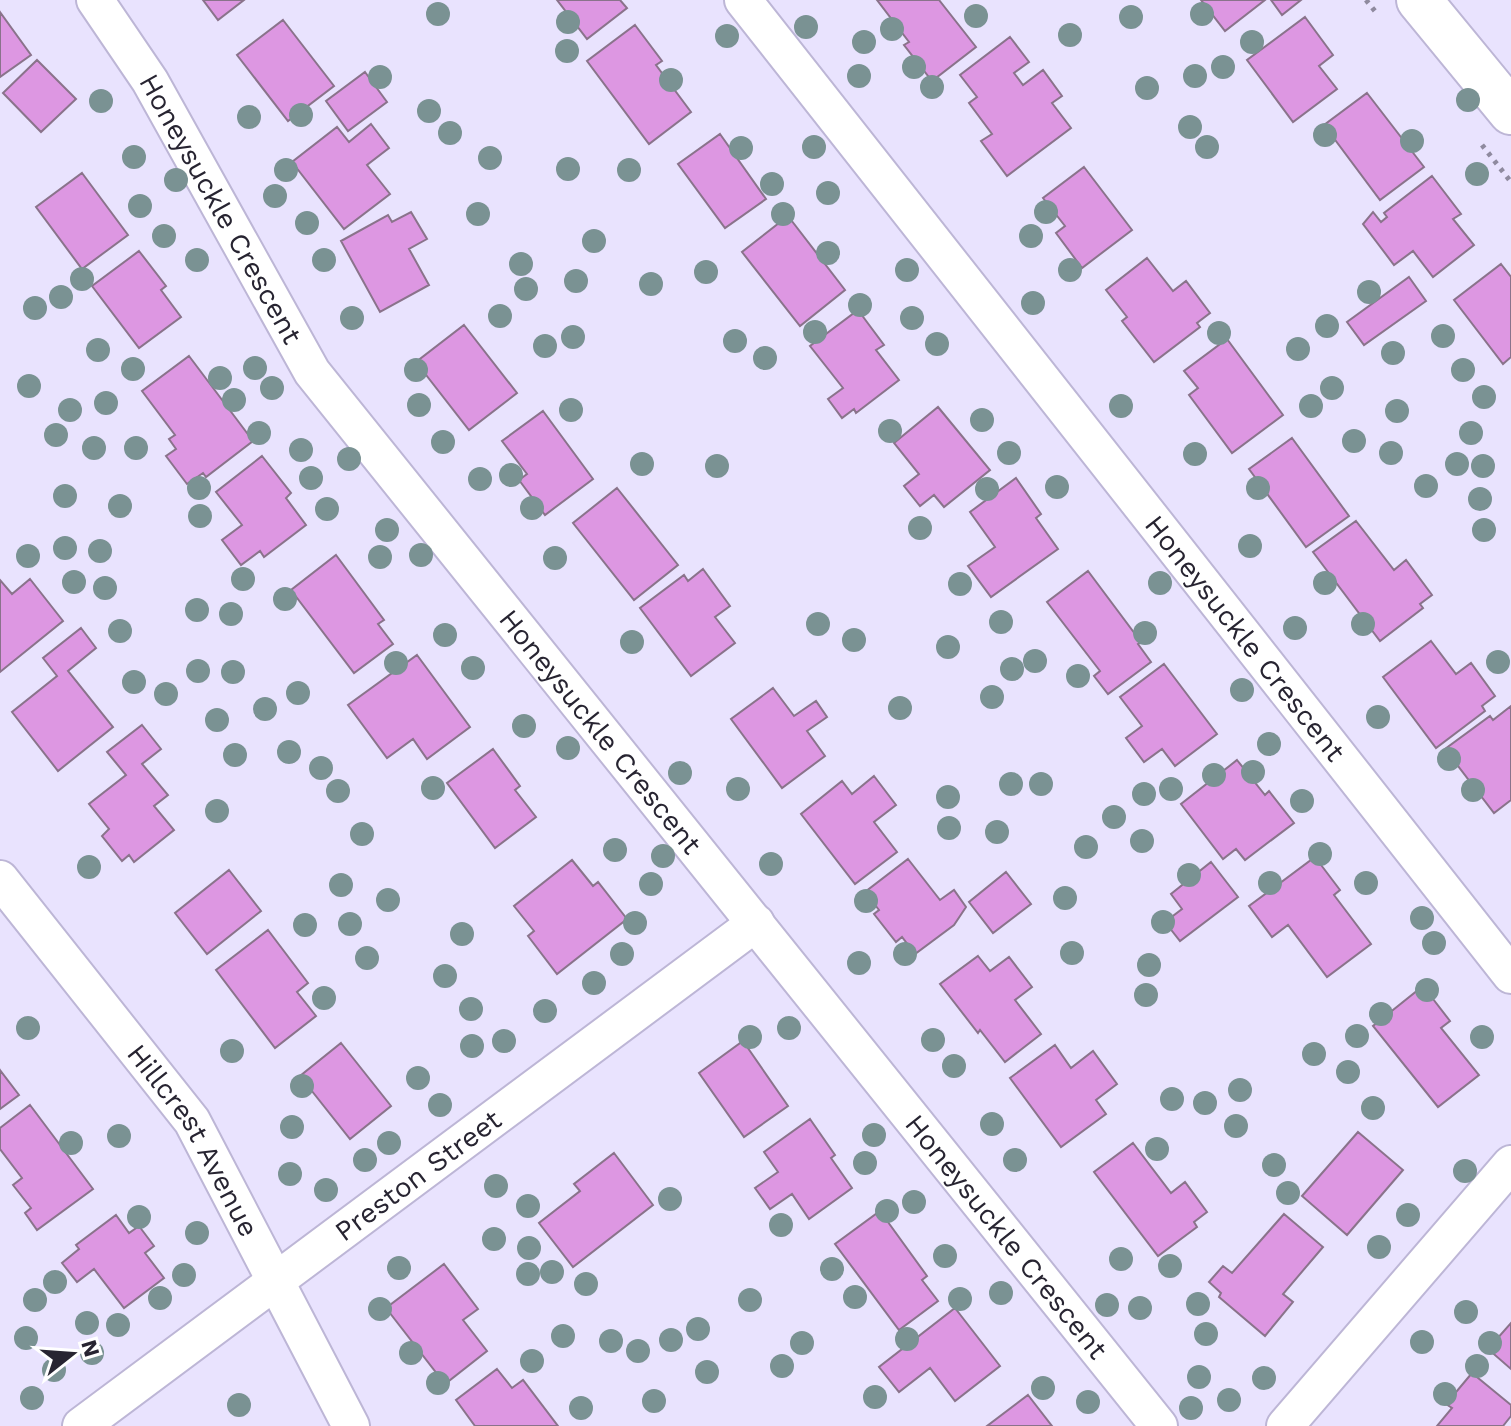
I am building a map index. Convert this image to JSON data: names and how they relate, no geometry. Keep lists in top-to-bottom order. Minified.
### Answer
{"streets":{"street":["Honeysuckle Crescent","Hillcrest Avenue","Preston Street"]},"crossings":[["Honeysuckle Crescent","Preston Street"],["Hillcrest Avenue","Preston Street"]],"north":"right"}
